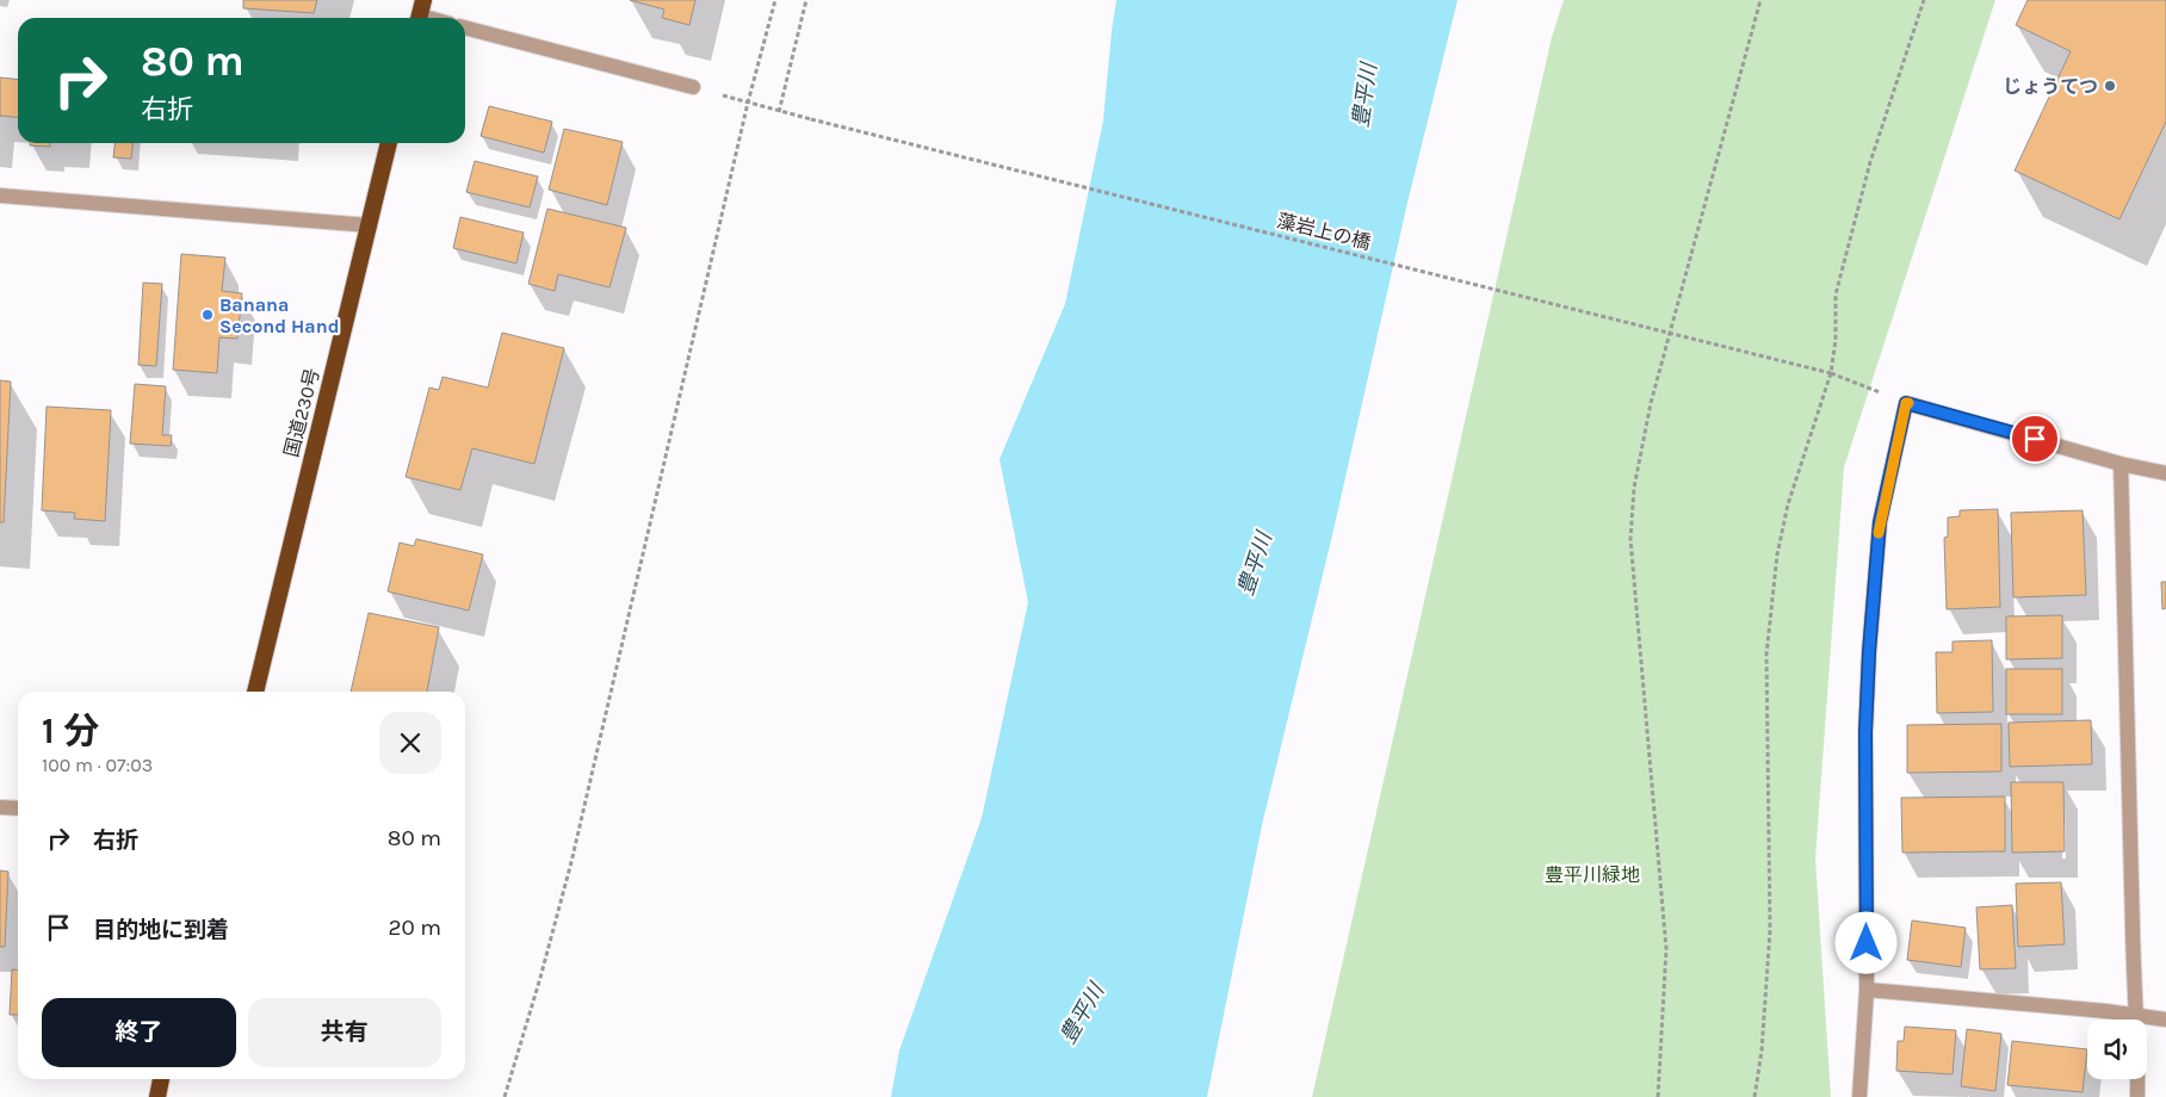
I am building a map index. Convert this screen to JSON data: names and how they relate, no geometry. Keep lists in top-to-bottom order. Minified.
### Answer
{"streets":{"highway":["国道230号"],"path":["藻岩上の橋"]},"water":["豊平川"],"parks":["豊平川緑地"],"places":["じょうてつ","Banana Second Hand"],"page":{"turn":["80 m","右折"],"heading":["1 分","100 m · 07:03"],"list":[{"name":"右折","value":"80 m"},{"name":"目的地に到着","value":"20 m"}],"buttons":["終了","共有"]}}
